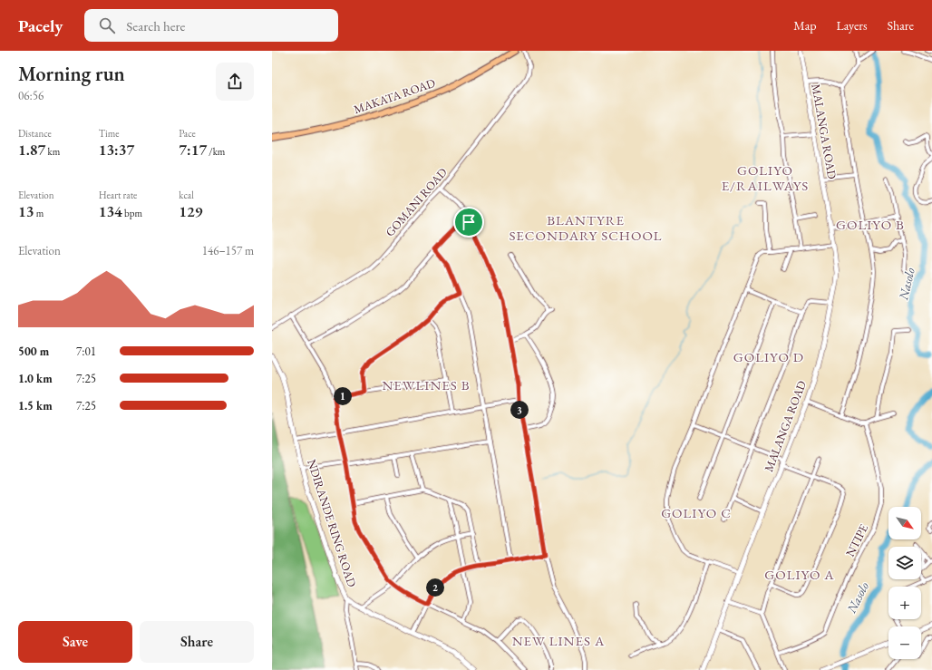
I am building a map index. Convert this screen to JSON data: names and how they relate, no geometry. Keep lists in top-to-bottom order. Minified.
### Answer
{"streets":{"main road":["MAKATA ROAD"],"street":["MALANGA ROAD","GOMANI ROAD","NDIRANDE RING ROAD","NTIPE"]},"districts":["GOLIYO E/RAILWAYS","BLANTYRE SECONDARY SCHOOL","GOLIYO B","GOLIYO D","NEWLINES B","GOLIYO C","GOLIYO A","NEW LINES A"],"water":["Nasolo"],"north":"bottom right","page":{"header":"Pacely","search":"Search here","nav":["Map","Layers","Share"],"heading":["Morning run","06:56"],"stats":[["Distance","1.87 km"],["Time","13:37"],["Pace","7:17 /km"],["Elevation","13 m"],["Heart rate","134 bpm"],["kcal","129"]],"chart":["Elevation","146–157 m"],"list":[{"name":"500 m","note":"7:01"},{"name":"1.0 km","note":"7:25"},{"name":"1.5 km","note":"7:25"}],"pins":["1","3","2"],"map_buttons":["+","−"],"buttons":["Save","Share"]}}
